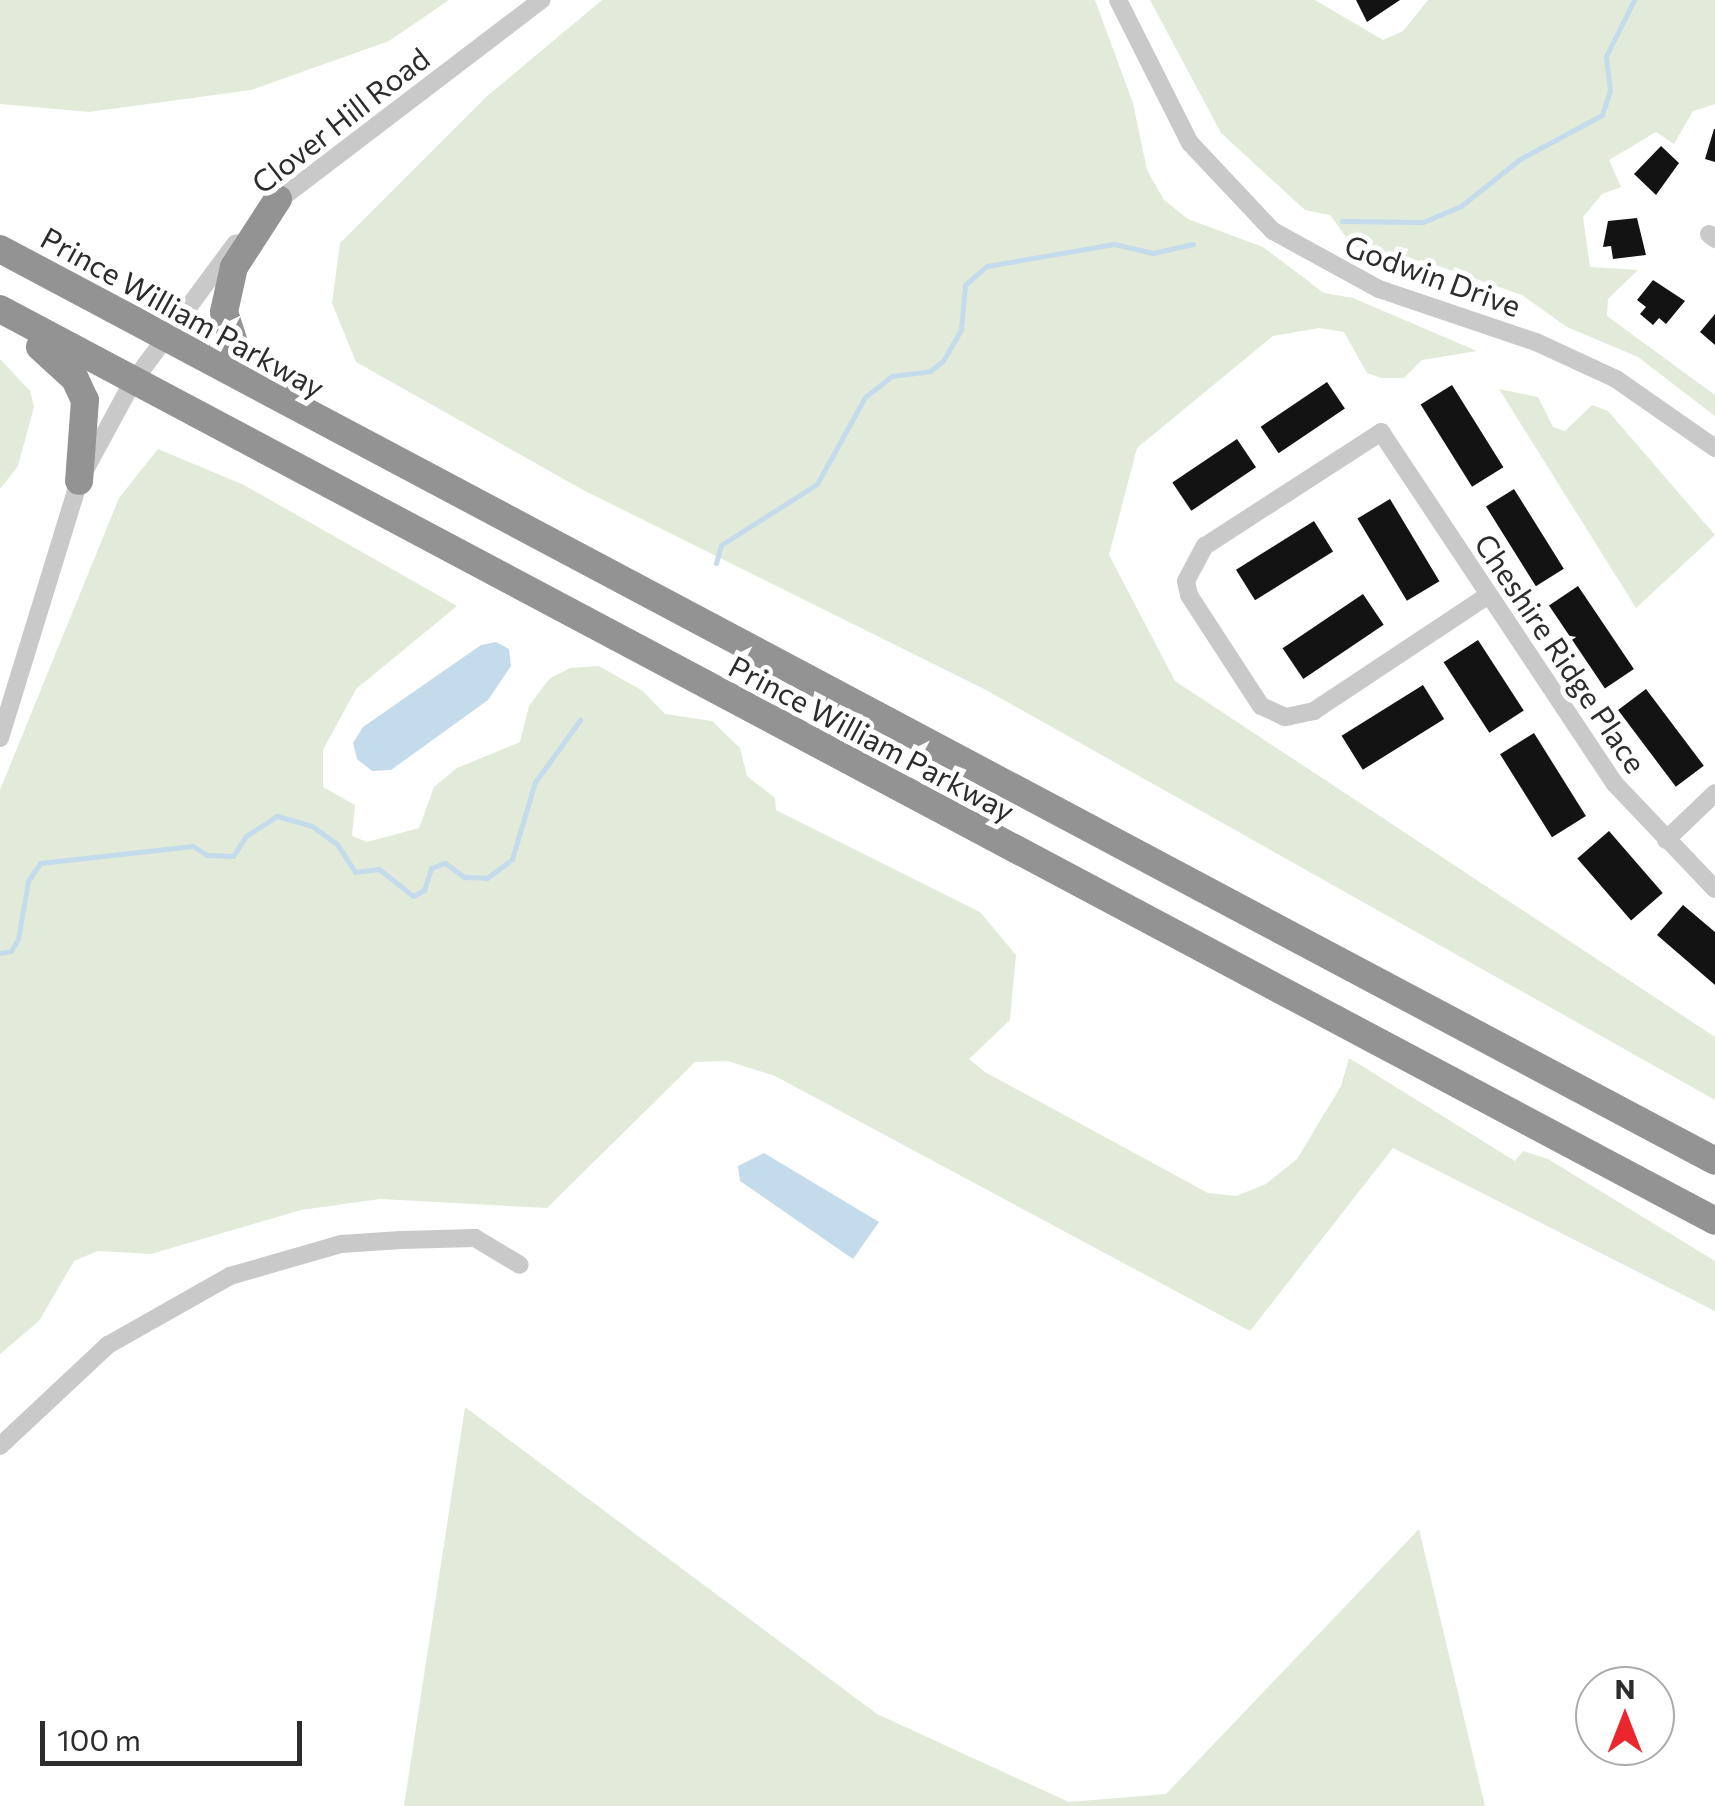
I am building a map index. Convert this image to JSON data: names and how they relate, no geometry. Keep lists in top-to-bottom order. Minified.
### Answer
{"streets":{"highway":["Prince William Parkway"],"street":["Clover Hill Road","Godwin Drive","Cheshire Ridge Place"]},"crossings":[["Clover Hill Road","Prince William Parkway"]],"scale_bar":"100 m","north":"top"}
